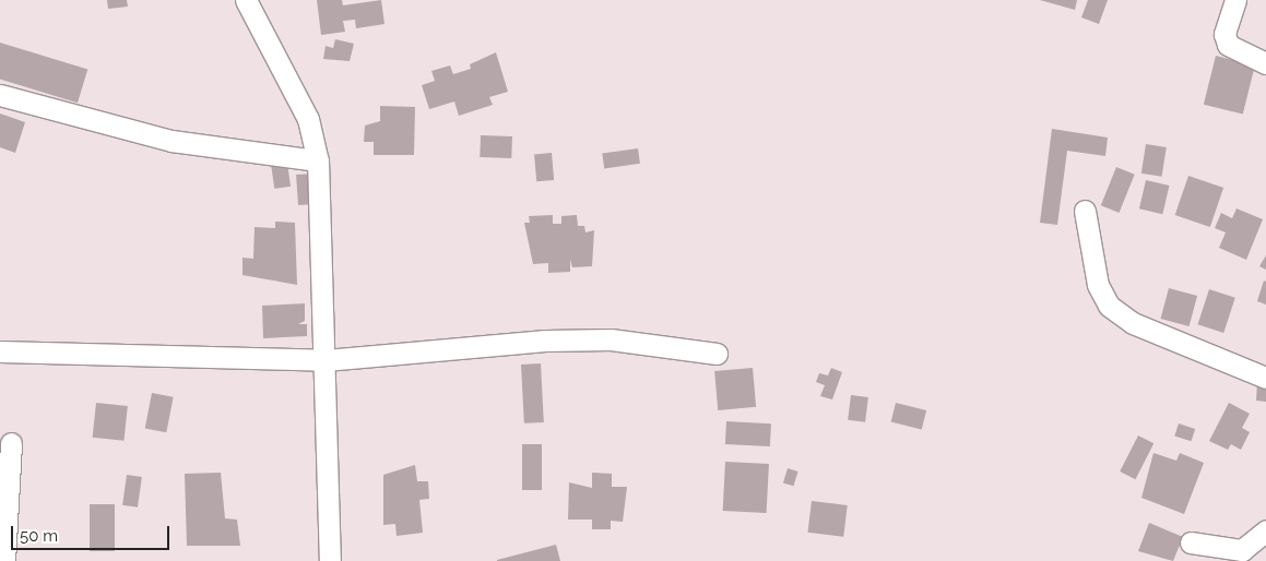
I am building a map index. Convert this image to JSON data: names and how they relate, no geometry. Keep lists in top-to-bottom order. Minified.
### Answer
{"scale_bar":"50 m"}
